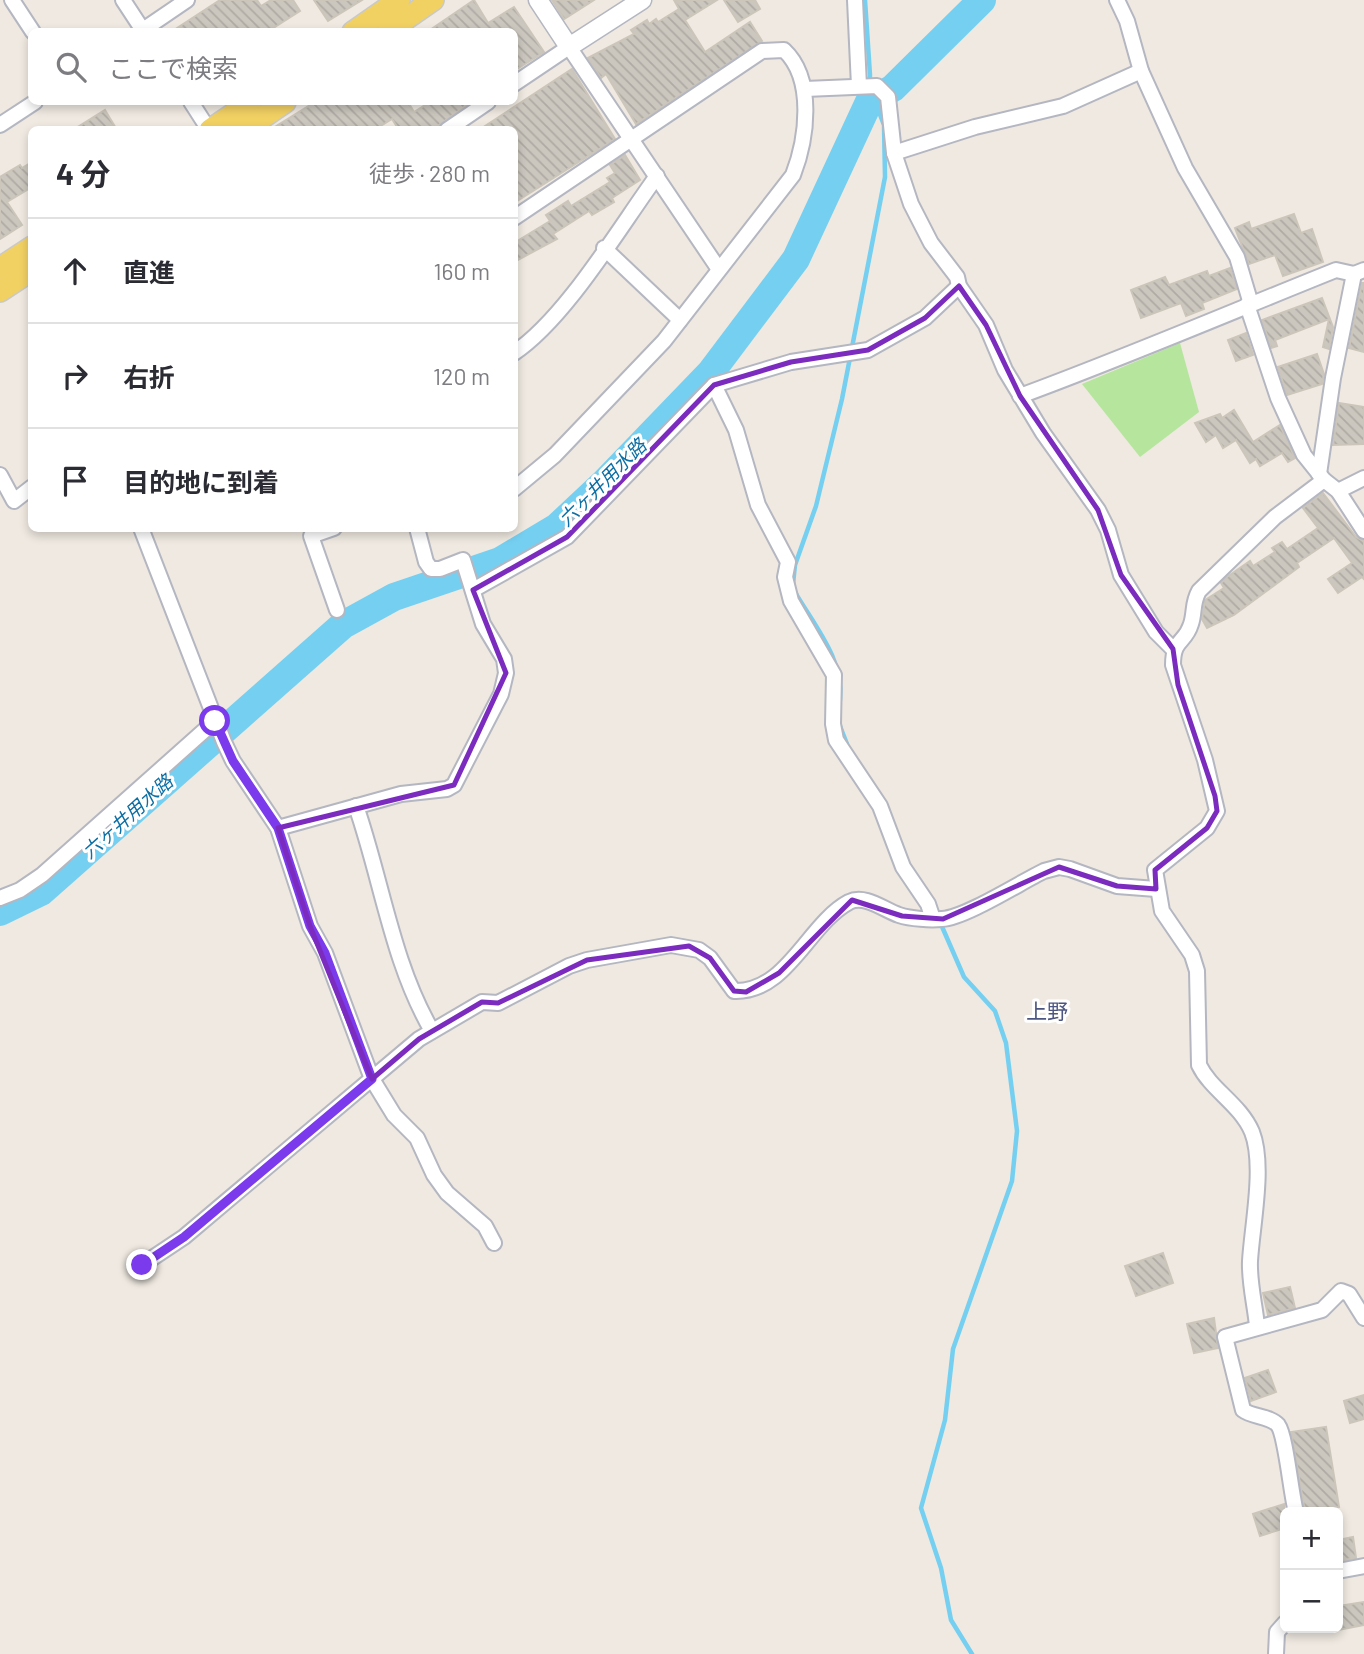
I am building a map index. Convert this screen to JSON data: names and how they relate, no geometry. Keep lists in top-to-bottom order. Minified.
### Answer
{"districts":["上野"],"water":["六ヶ井用水路"],"page":{"search":"ここで検索","heading":["4 分","徒歩 · 280 m"],"list":[["直進","160 m"],["右折","120 m"],"目的地に到着"],"map_buttons":["+","−"]}}
